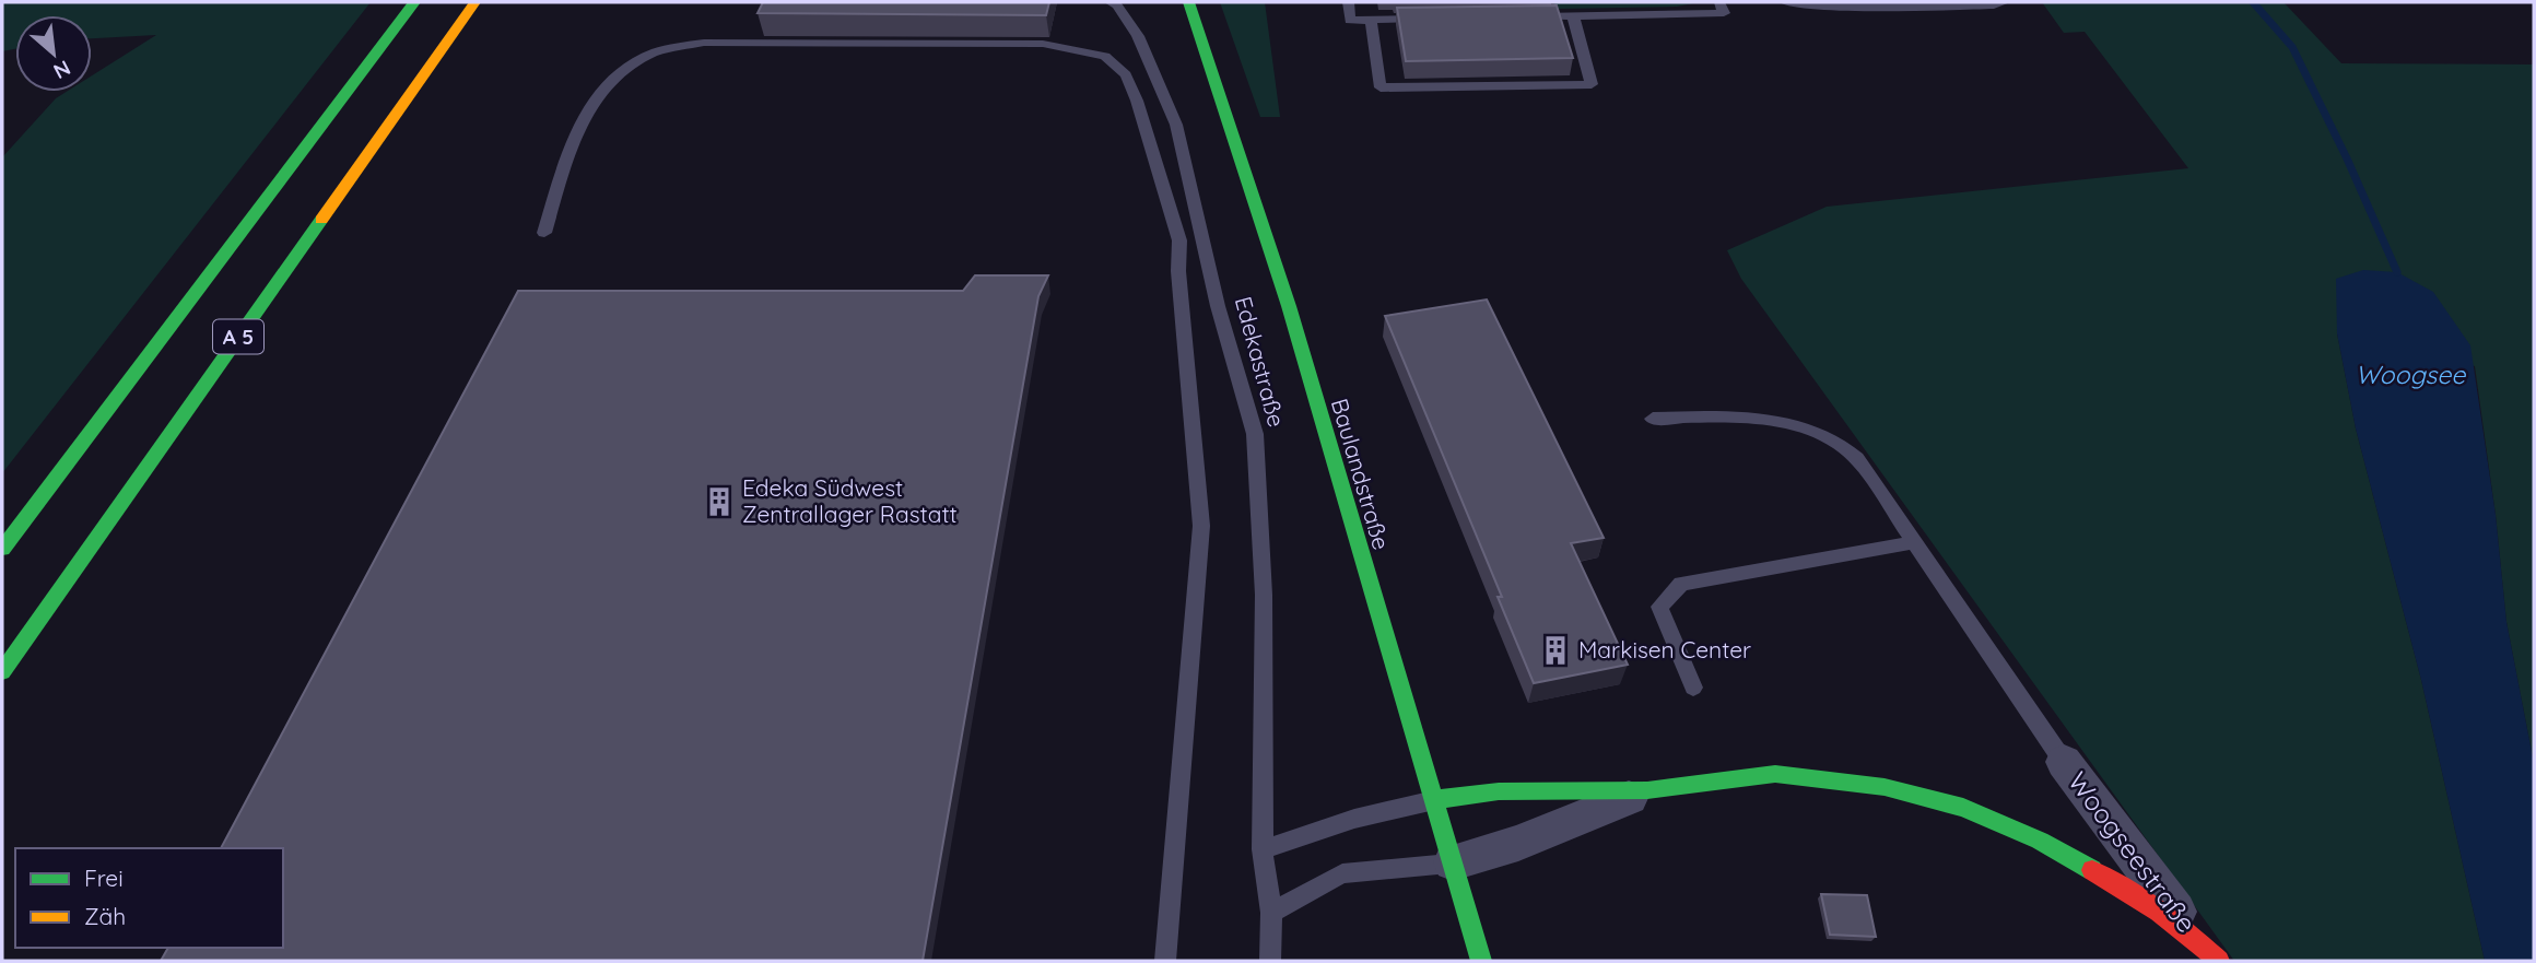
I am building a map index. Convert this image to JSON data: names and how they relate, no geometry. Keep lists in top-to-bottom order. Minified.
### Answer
{"streets":{"main road":["A 5","Baulandstraße","Woogseestraße"],"lane":["Edekastraße"]},"crossings":[["Baulandstraße","Woogseestraße"]],"water":["Woogsee"],"places":{"building":["Edeka Südwest Zentrallager Rastatt","Markisen Center"]},"legend":["Frei","Zäh"],"north":"bottom right"}
